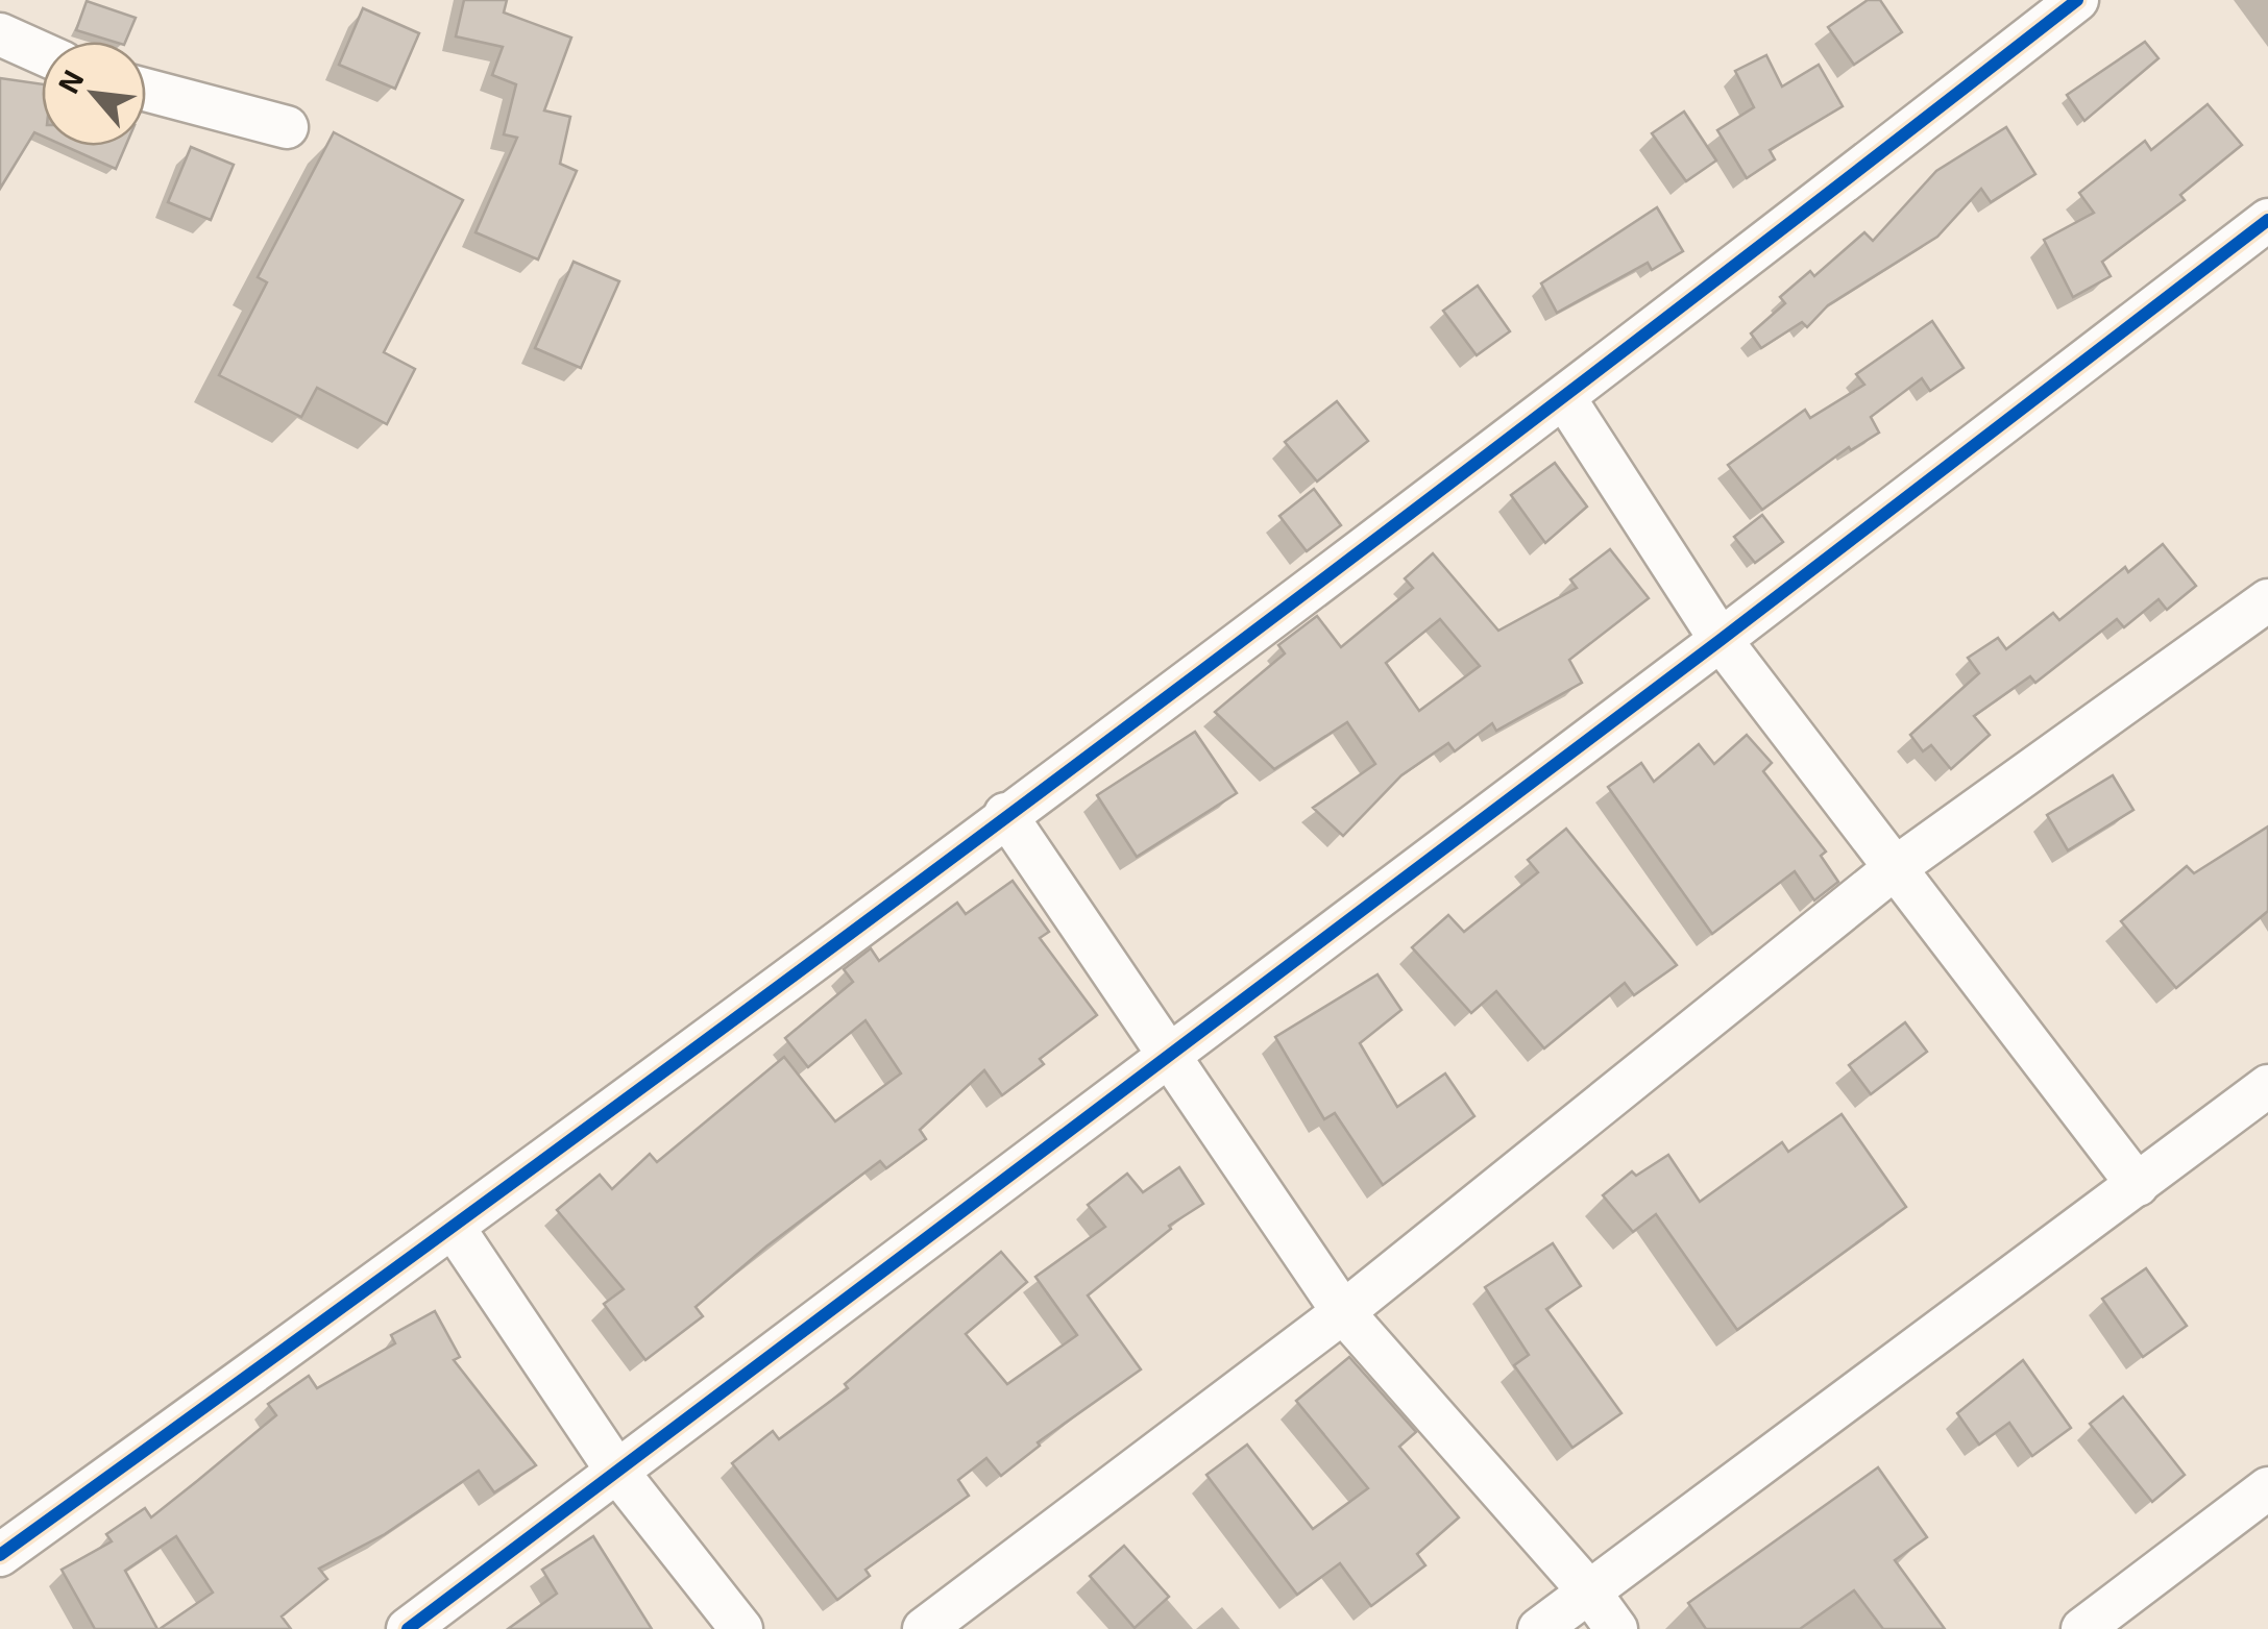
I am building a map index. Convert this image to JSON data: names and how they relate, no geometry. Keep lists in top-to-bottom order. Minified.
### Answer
{"north":"top left"}
